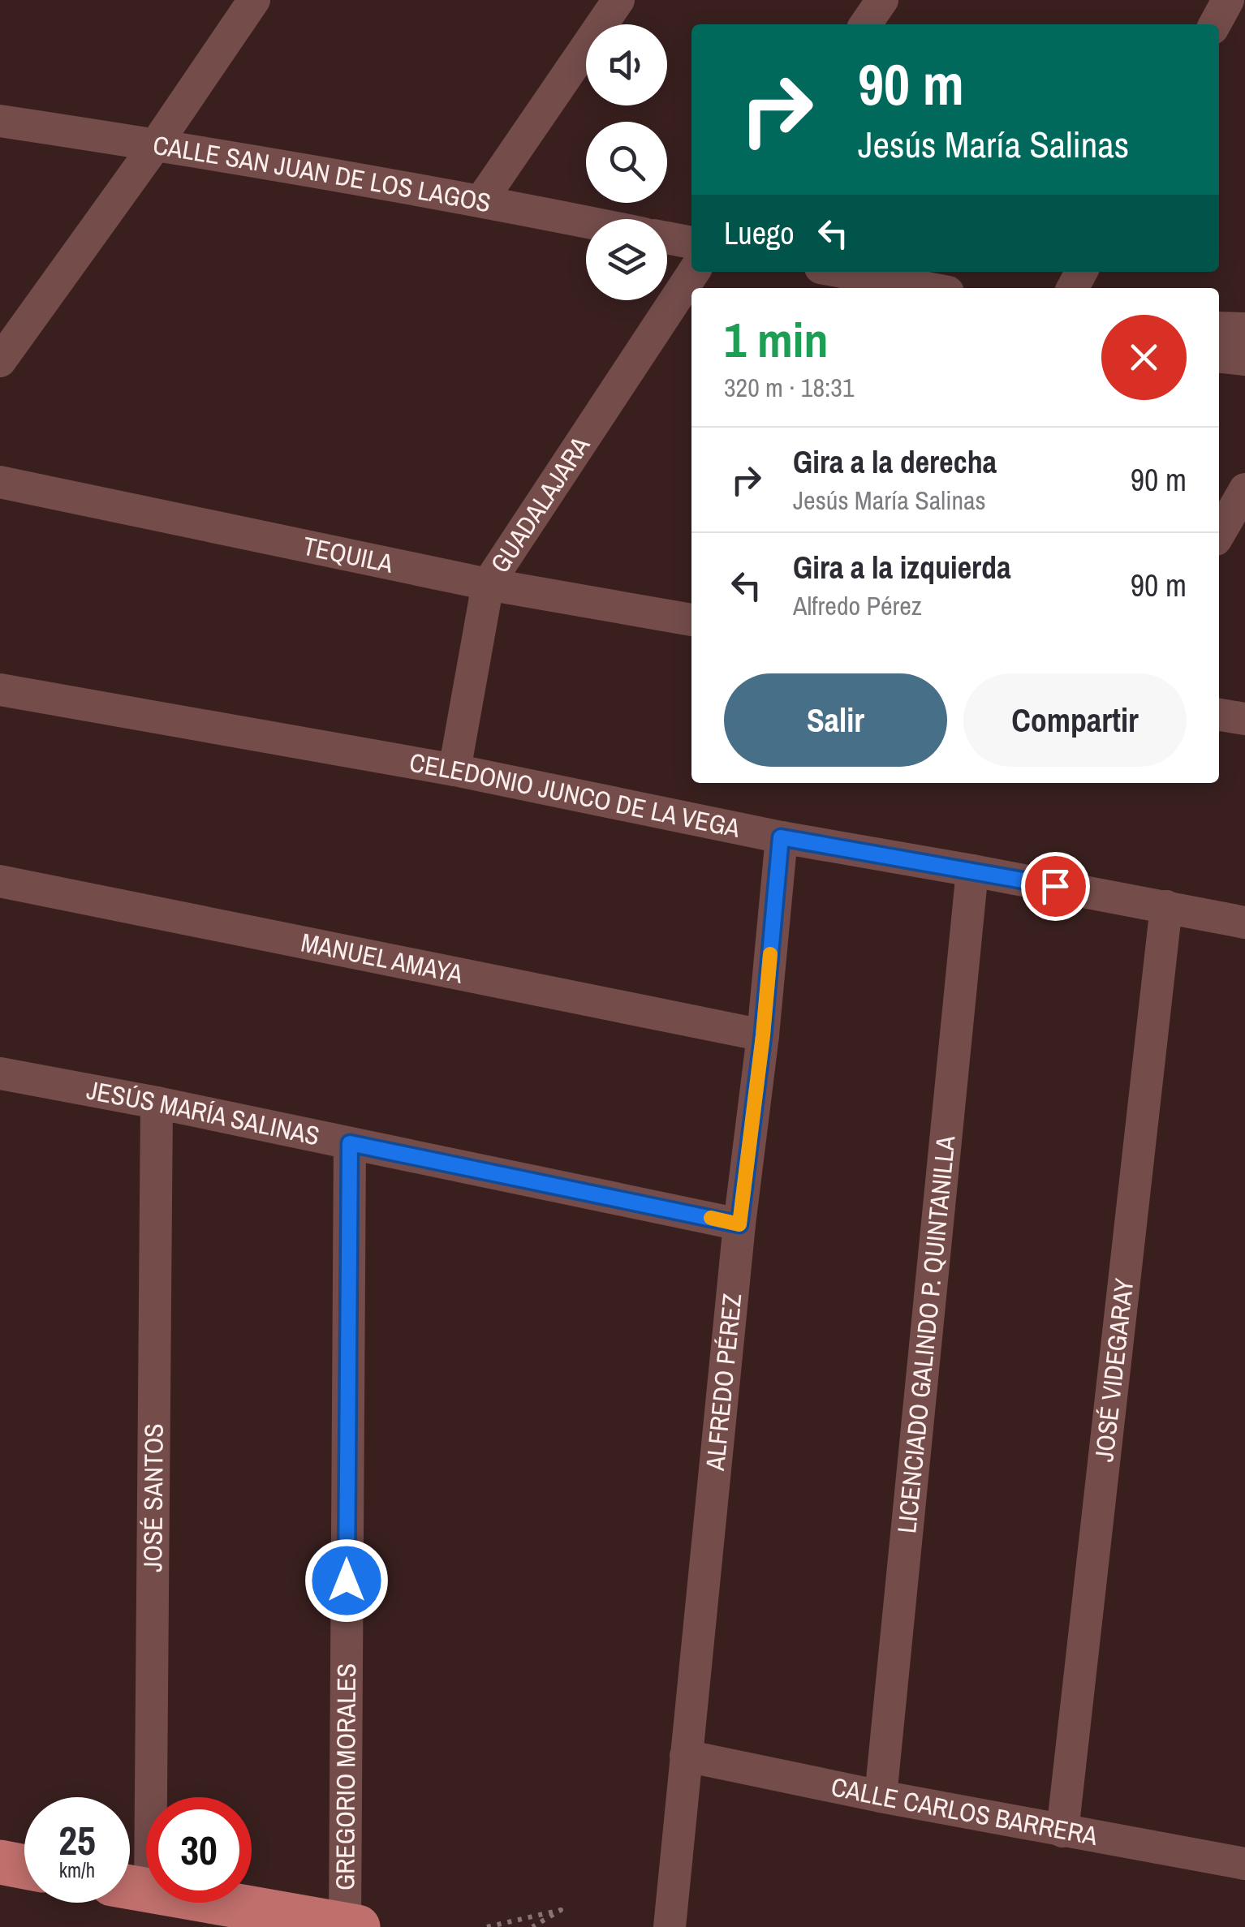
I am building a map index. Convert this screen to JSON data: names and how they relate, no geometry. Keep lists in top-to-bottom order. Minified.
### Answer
{"streets":{"street":["CALLE SAN JUAN DE LOS LAGOS","GUADALAJARA","TEQUILA","CELEDONIO JUNCO DE LA VEGA","MANUEL AMAYA","JESÚS MARÍA SALINAS","LICENCIADO GALINDO P. QUINTANILLA","JOSÉ VIDEGARAY","ALFREDO PÉREZ","JOSÉ SANTOS","GREGORIO MORALES","CALLE CARLOS BARRERA"]},"crossings":[["GUADALAJARA","TEQUILA"],["GUADALAJARA","CELEDONIO JUNCO DE LA VEGA"],["CELEDONIO JUNCO DE LA VEGA","LICENCIADO GALINDO P. QUINTANILLA"],["CELEDONIO JUNCO DE LA VEGA","JOSÉ VIDEGARAY"],["CELEDONIO JUNCO DE LA VEGA","ALFREDO PÉREZ"],["MANUEL AMAYA","ALFREDO PÉREZ"],["JESÚS MARÍA SALINAS","ALFREDO PÉREZ"],["JESÚS MARÍA SALINAS","JOSÉ SANTOS"],["JESÚS MARÍA SALINAS","GREGORIO MORALES"],["LICENCIADO GALINDO P. QUINTANILLA","CALLE CARLOS BARRERA"],["JOSÉ VIDEGARAY","CALLE CARLOS BARRERA"],["ALFREDO PÉREZ","CALLE CARLOS BARRERA"]],"page":{"turn":["90 m","Jesús María Salinas"],"then":"Luego","heading":["1 min","320 m · 18:31"],"list":[{"name":"Gira a la derecha","note":"Jesús María Salinas","value":"90 m"},{"name":"Gira a la izquierda","note":"Alfredo Pérez","value":"90 m"}],"buttons":["Salir","Compartir"],"speed":"25 km/h","limit":"30"}}
